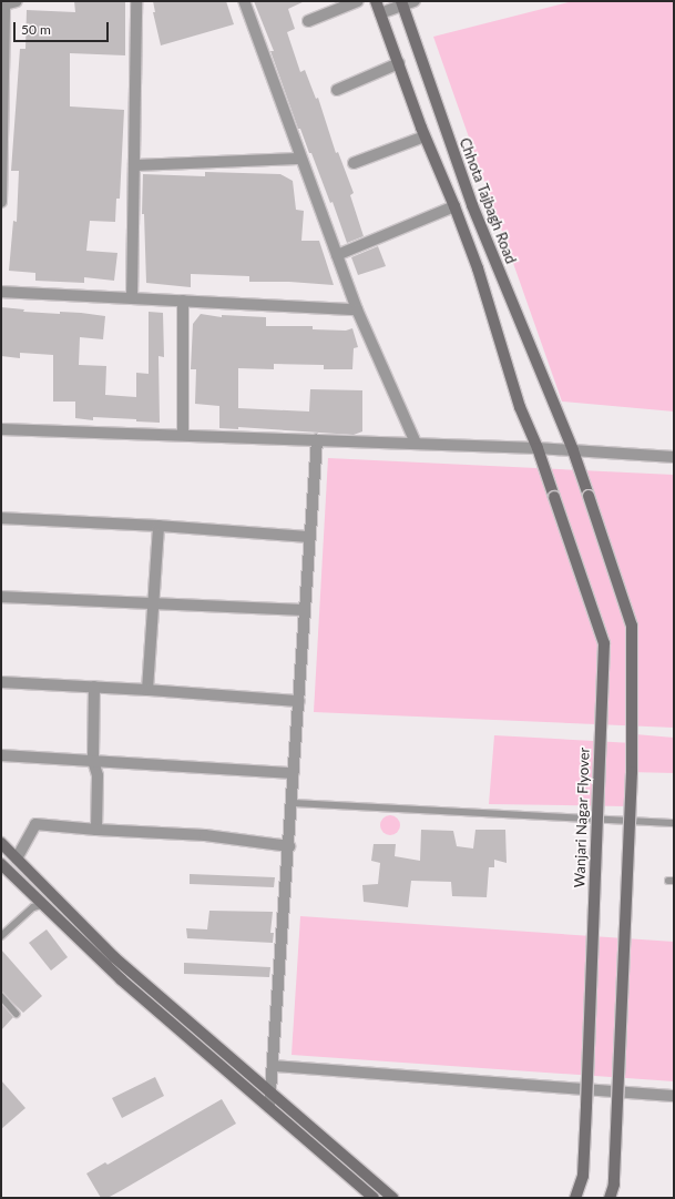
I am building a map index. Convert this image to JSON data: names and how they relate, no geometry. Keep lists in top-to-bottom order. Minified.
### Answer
{"streets":{"main road":["Chhota Tajbagh Road","Wanjari Nagar Flyover"]},"scale_bar":"50 m"}
